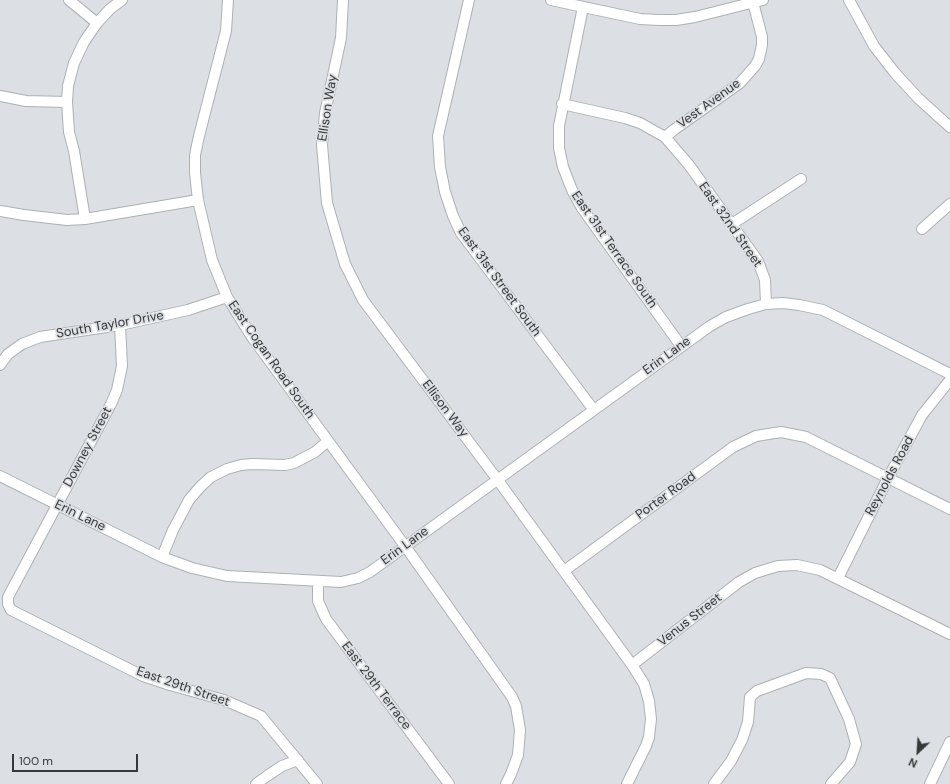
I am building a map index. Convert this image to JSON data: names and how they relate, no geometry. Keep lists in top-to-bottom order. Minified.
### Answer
{"streets":{"street":["Vest Avenue","Ellison Way","East 32nd Street","East 31st Terrace South","East 31st Street South","South Taylor Drive","Erin Lane","East Cogan Road South","Downey Street","Reynolds Road","Porter Road","Venus Street","East 29th Terrace","East 29th Street"]},"crossings":[["Vest Avenue","East 32nd Street"],["Ellison Way","Erin Lane"],["Ellison Way","Porter Road"],["Ellison Way","Venus Street"],["East 32nd Street","East 31st Terrace South"],["East 32nd Street","Erin Lane"],["East 31st Terrace South","Erin Lane"],["East 31st Street South","Erin Lane"],["South Taylor Drive","East Cogan Road South"],["South Taylor Drive","Downey Street"],["Erin Lane","East Cogan Road South"],["Erin Lane","Downey Street"],["Erin Lane","East 29th Terrace"],["Downey Street","East 29th Street"],["Reynolds Road","Porter Road"],["Reynolds Road","Venus Street"]],"scale_bar":"100 m","north":"bottom left"}
